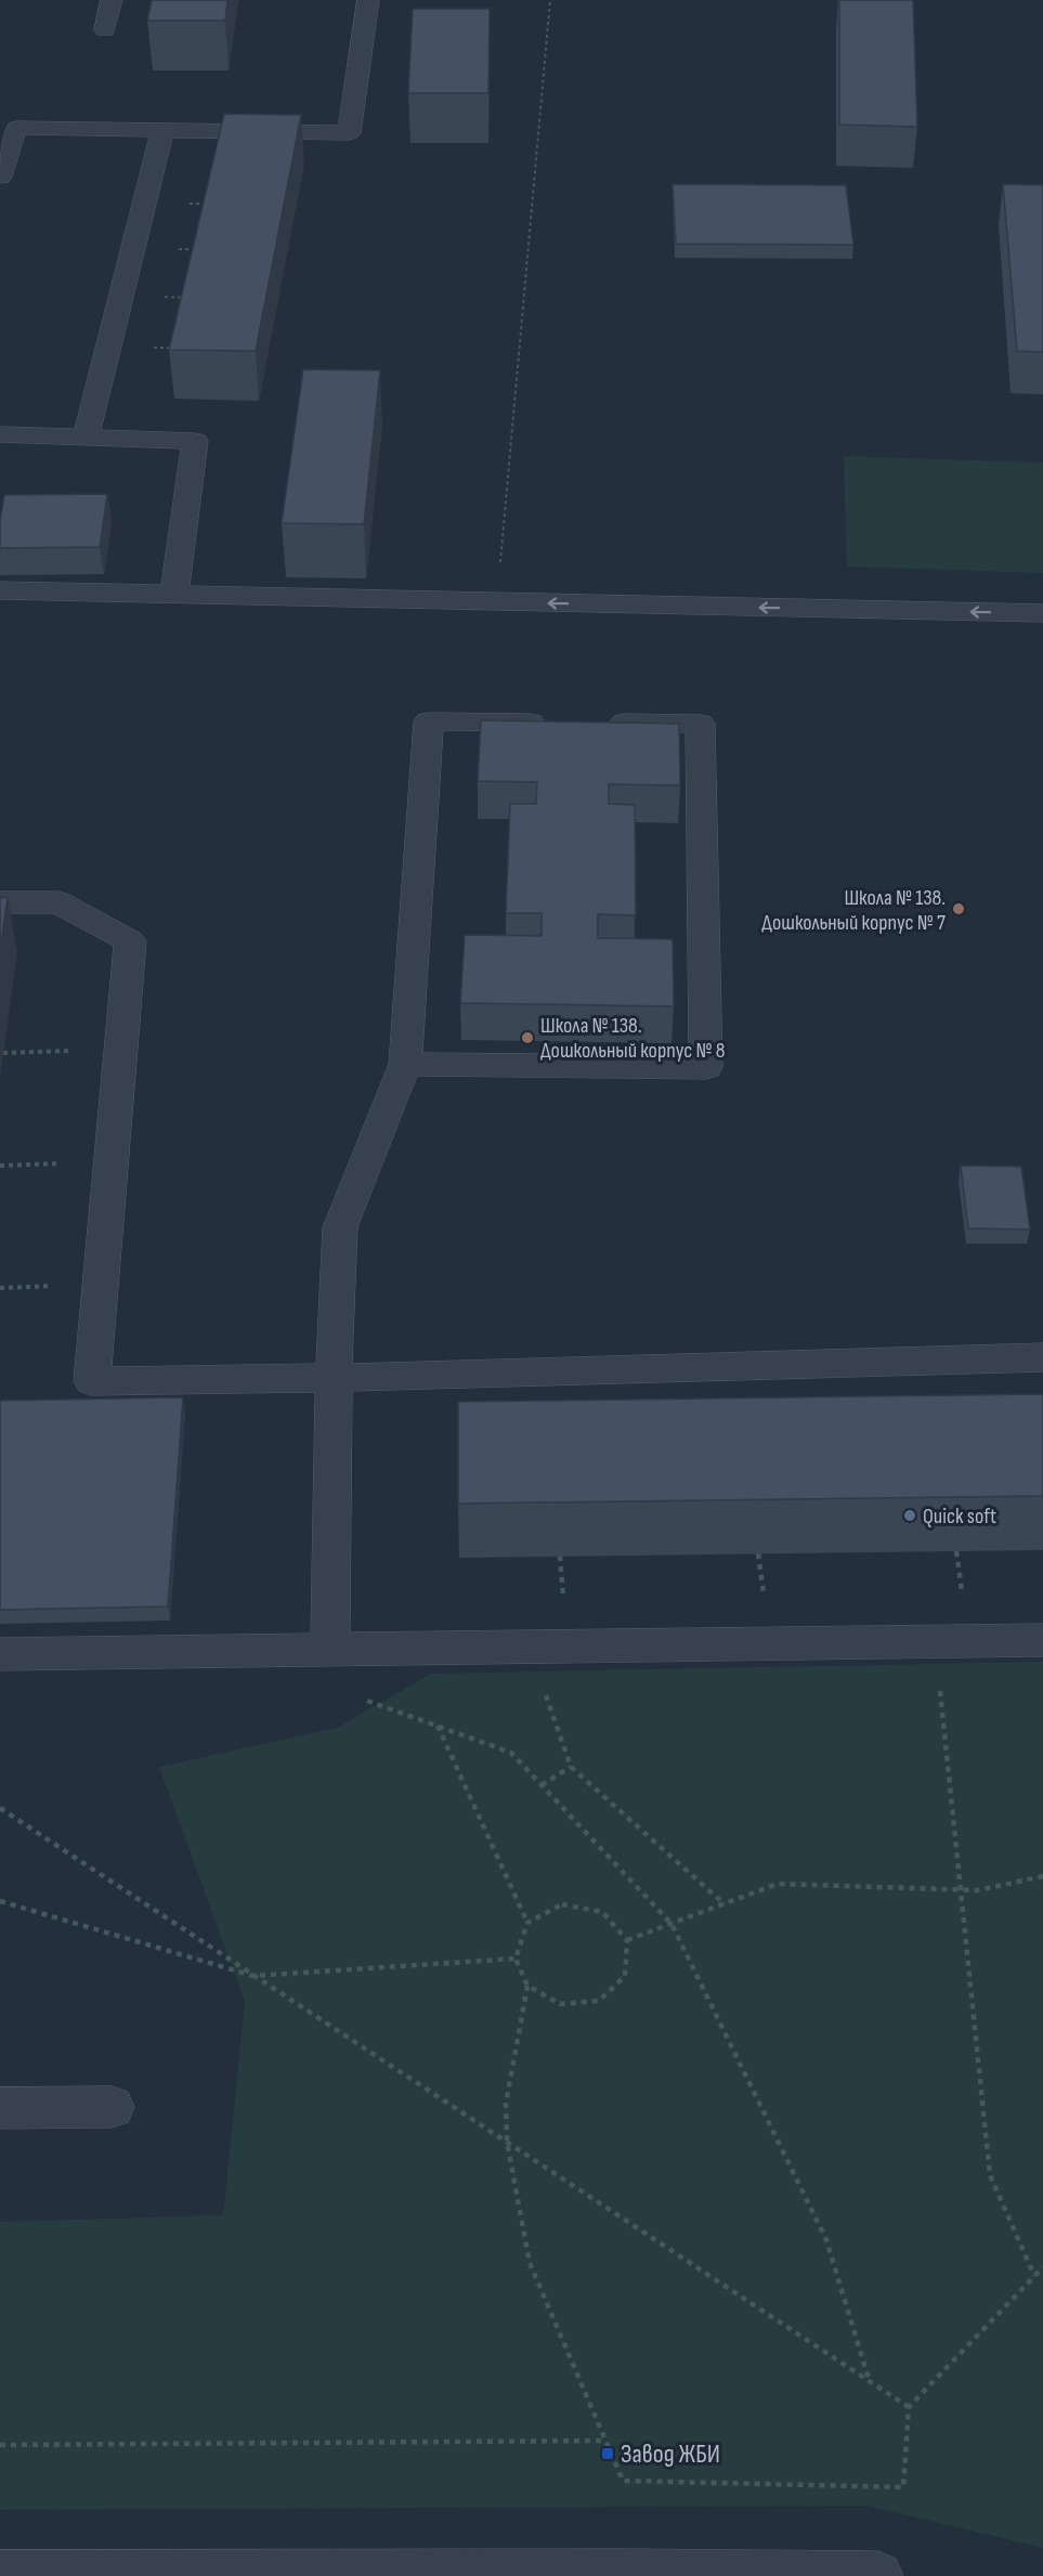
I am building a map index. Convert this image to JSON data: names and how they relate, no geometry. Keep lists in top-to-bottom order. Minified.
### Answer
{"places":{"other":["Школа № 138. Дошкольный корпус № 7","Школа № 138. Дошкольный корпус № 8","Quick soft"],"transit":["Завод ЖБИ"]}}
